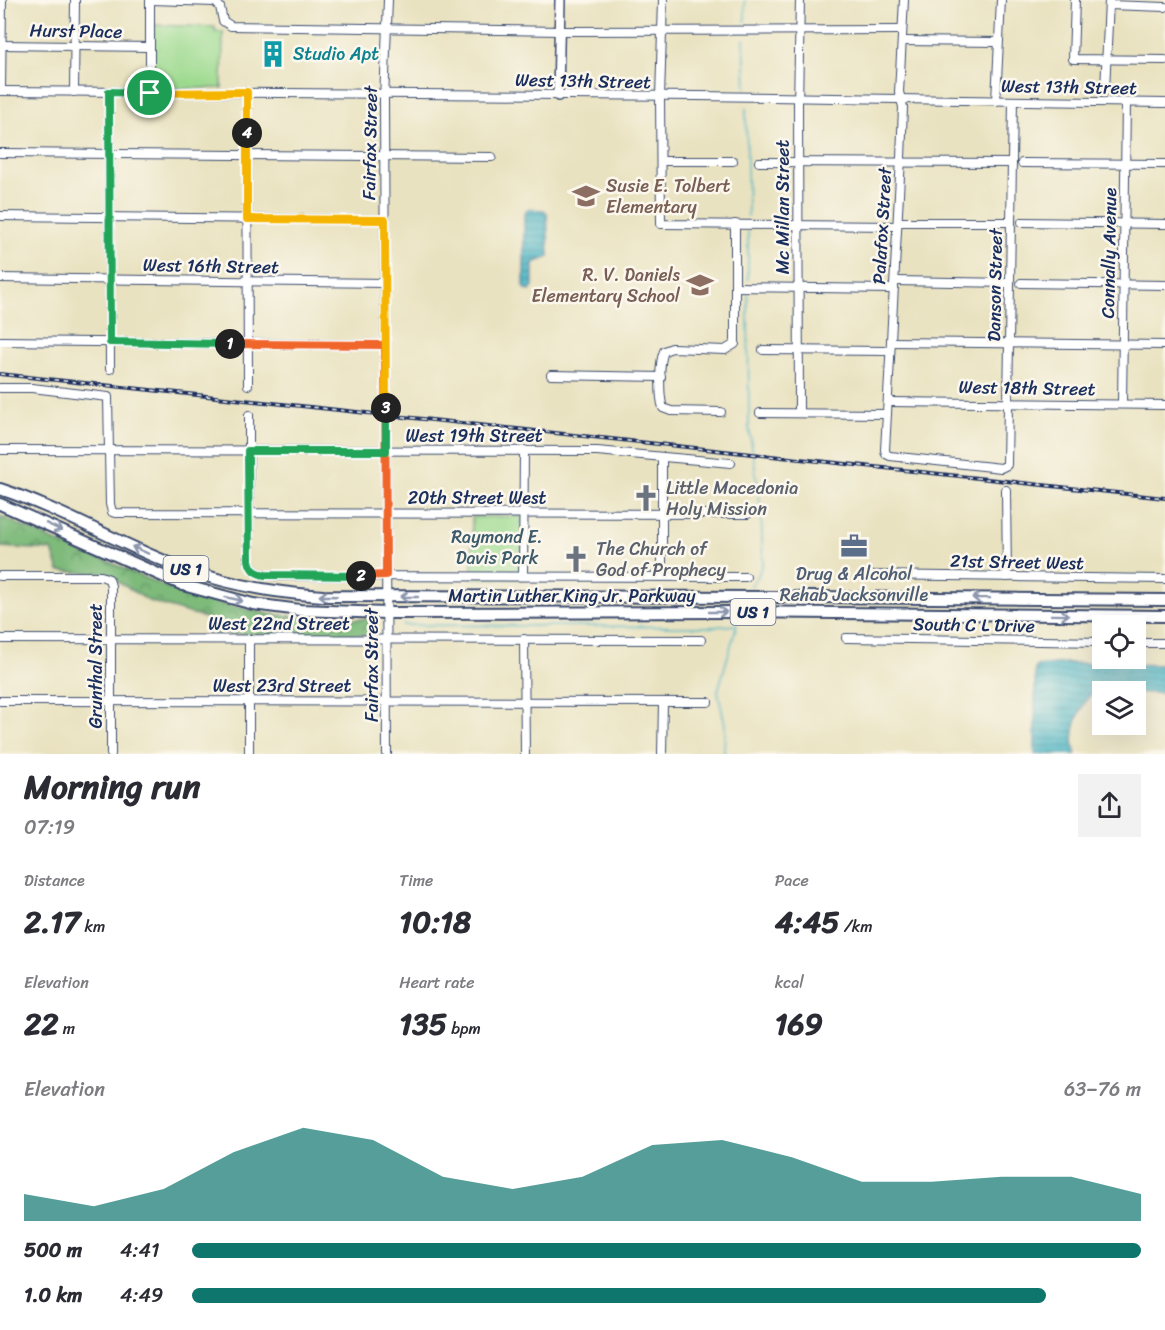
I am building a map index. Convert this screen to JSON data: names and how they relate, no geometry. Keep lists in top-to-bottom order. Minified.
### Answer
{"streets":{"highway":["US 1","Martin Luther King Jr. Parkway"],"street":["Hurst Place","West 13th Street","Fairfax Street","Mc Millan Street","Palafox Street","Connally Avenue","West 16th Street","Danson Street","West 18th Street","West 19th Street","20th Street West","21st Street West","West 22nd Street","South C L Drive","Grunthal Street","West 23rd Street"]},"crossings":[["West 13th Street","Fairfax Street"],["West 13th Street","Mc Millan Street"],["West 13th Street","Palafox Street"],["West 13th Street","Connally Avenue"],["West 13th Street","Danson Street"],["Fairfax Street","West 16th Street"],["Fairfax Street","West 19th Street"],["Fairfax Street","20th Street West"],["Fairfax Street","Martin Luther King Jr. Parkway"],["Fairfax Street","West 22nd Street"],["Fairfax Street","West 23rd Street"],["Palafox Street","Danson Street"],["Palafox Street","West 18th Street"],["Connally Avenue","West 18th Street"],["Danson Street","West 18th Street"],["West 19th Street","20th Street West"],["West 22nd Street","Grunthal Street"],["Grunthal Street","West 23rd Street"]],"parks":["Raymond E. Davis Park"],"places":{"building":["Studio Apt"],"school or university":["Susie E. Tolbert Elementary","R. V. Daniels Elementary School"],"church":["Little Macedonia Holy Mission","The Church of God of Prophecy"],"office":["Drug & Alcohol Rehab Jacksonville"]},"page":{"pins":["4","1","3","2"],"heading":["Morning run","07:19"],"stats":[["Distance","2.17 km"],["Time","10:18"],["Pace","4:45 /km"],["Elevation","22 m"],["Heart rate","135 bpm"],["kcal","169"]],"chart":["Elevation","63–76 m"],"list":[{"name":"500 m","note":"4:41"},{"name":"1.0 km","note":"4:49"}]}}
